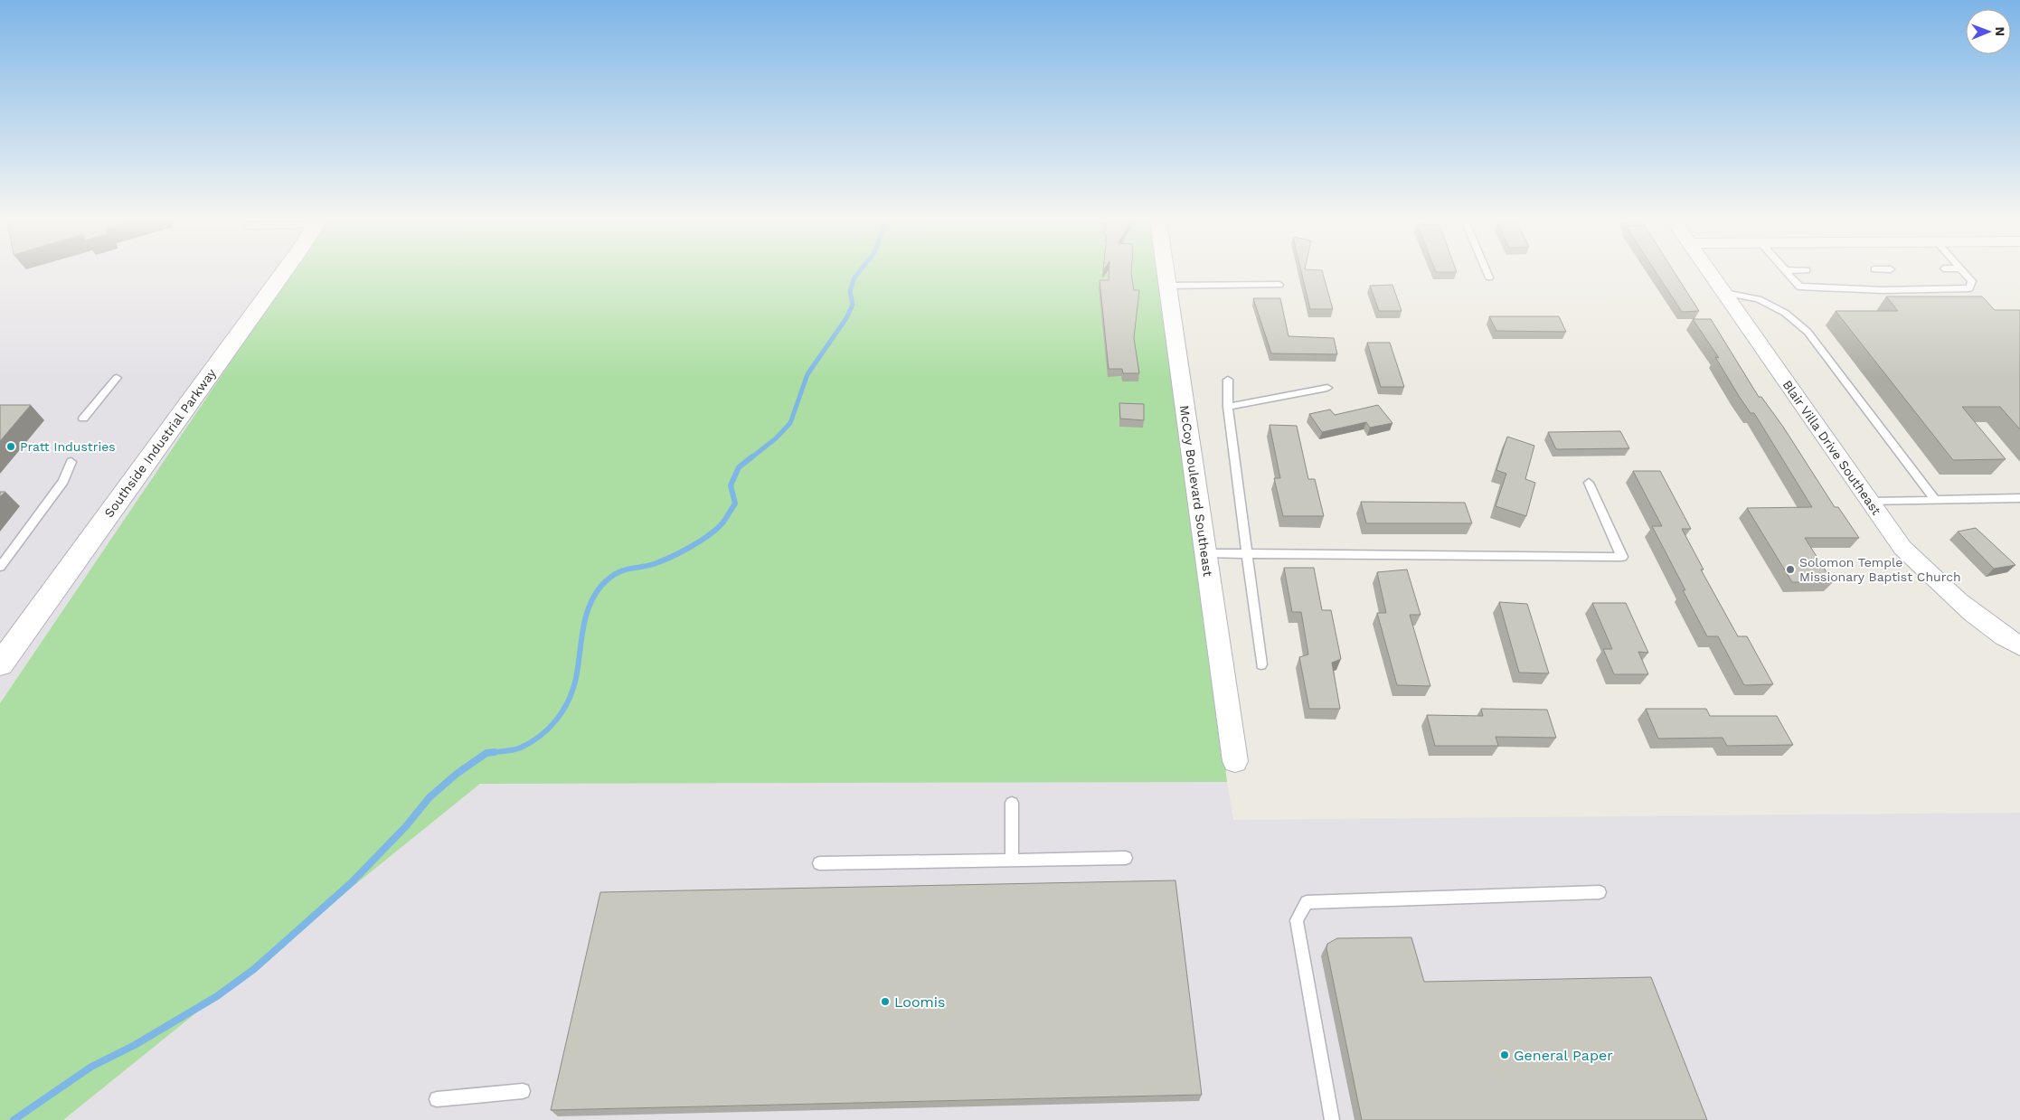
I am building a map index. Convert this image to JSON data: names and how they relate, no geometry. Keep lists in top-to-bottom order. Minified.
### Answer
{"streets":{"street":["Southside Industrial Parkway","Blair Villa Drive Southeast","McCoy Boulevard Southeast"]},"places":["Pratt Industries","Solomon Temple Missionary Baptist Church","Loomis","General Paper"],"north":"right"}
